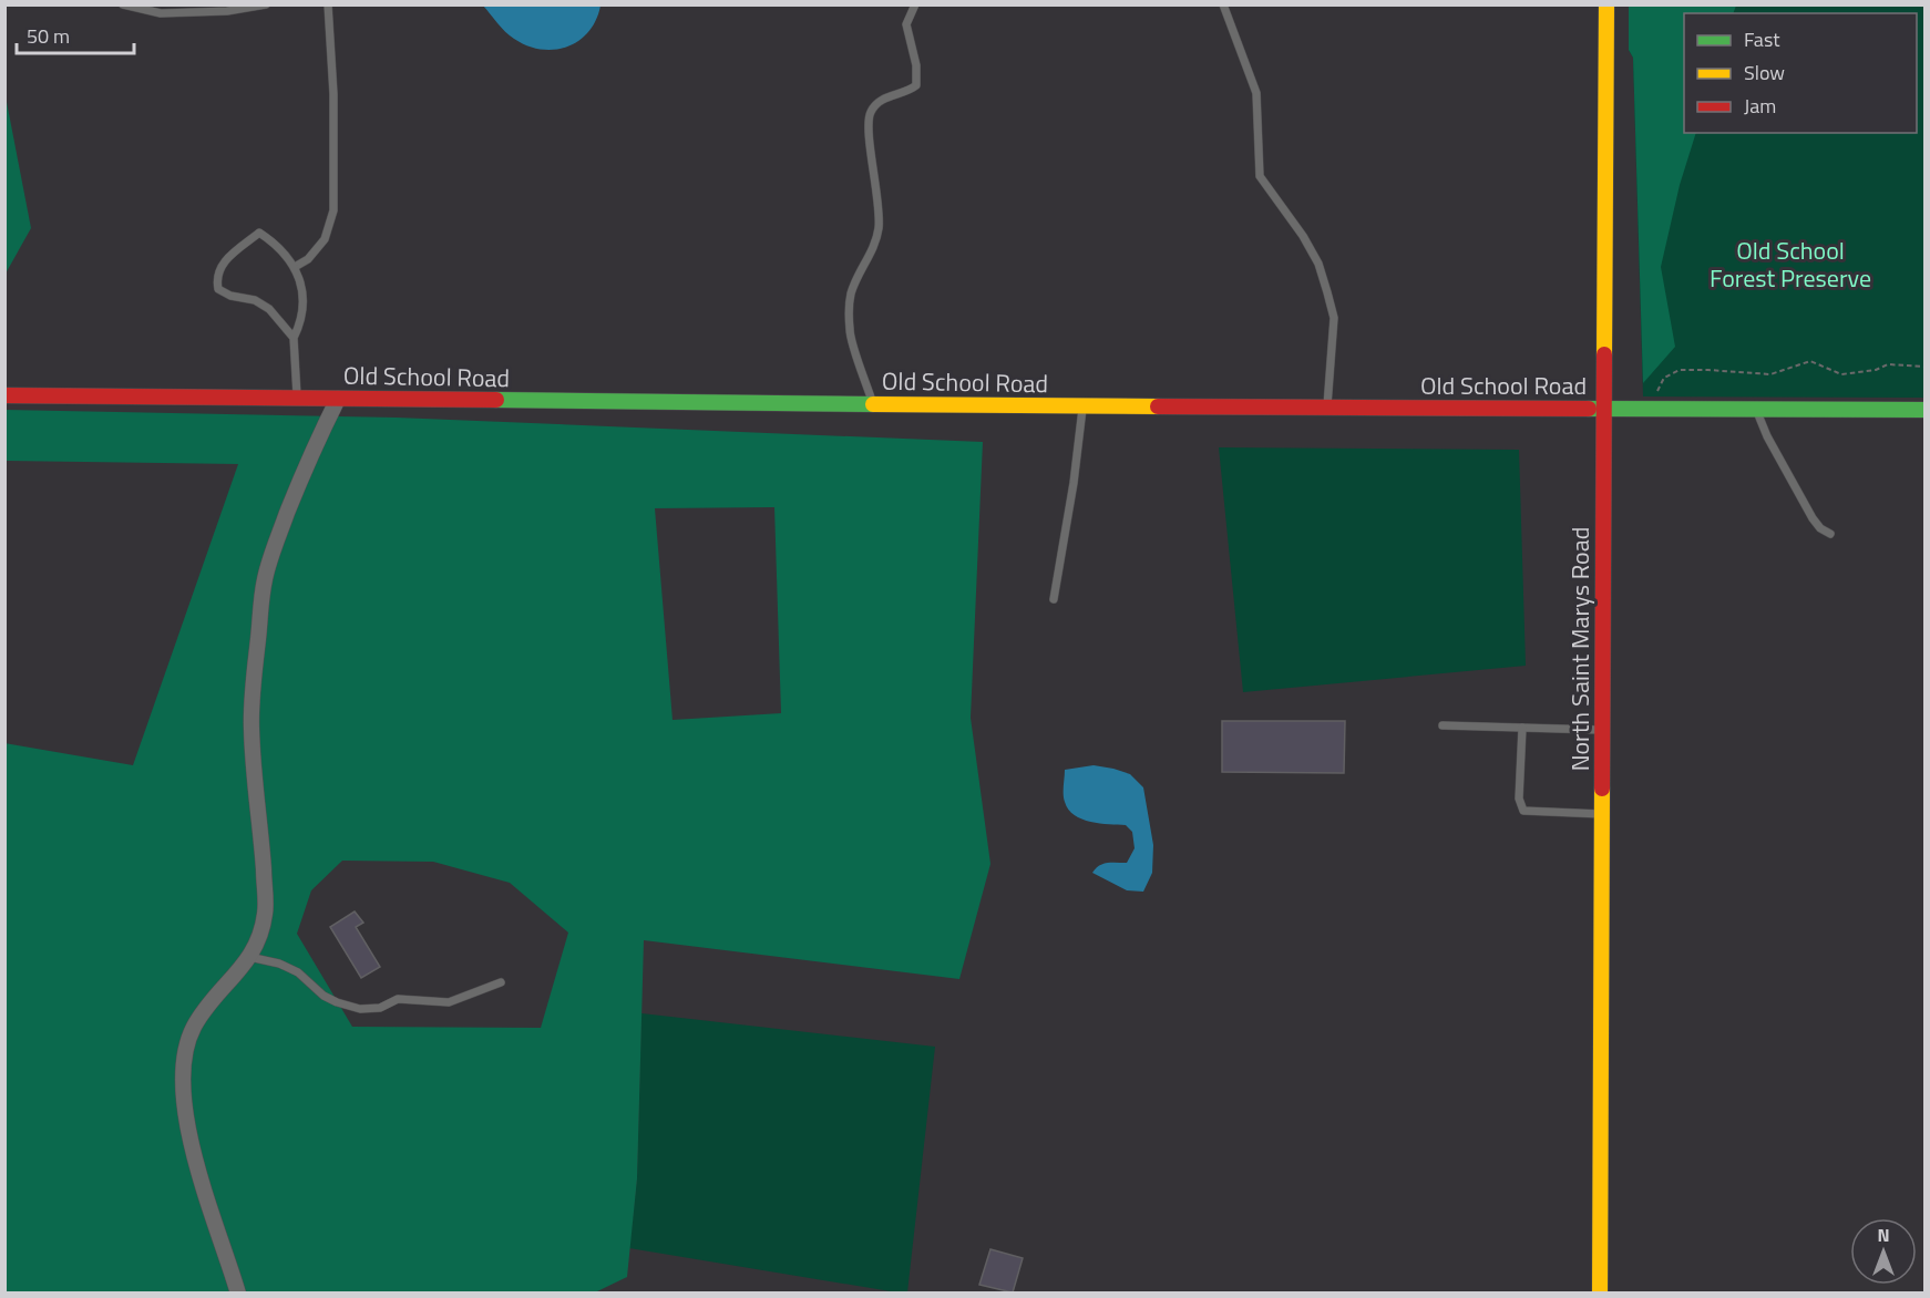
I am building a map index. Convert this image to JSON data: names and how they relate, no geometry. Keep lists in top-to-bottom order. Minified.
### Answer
{"streets":{"street":["Old School Road","North Saint Marys Road"]},"crossings":[["Old School Road","North Saint Marys Road"]],"parks":["Old School Forest Preserve"],"legend":["Fast","Slow","Jam"],"scale_bar":"50 m","north":"top"}
